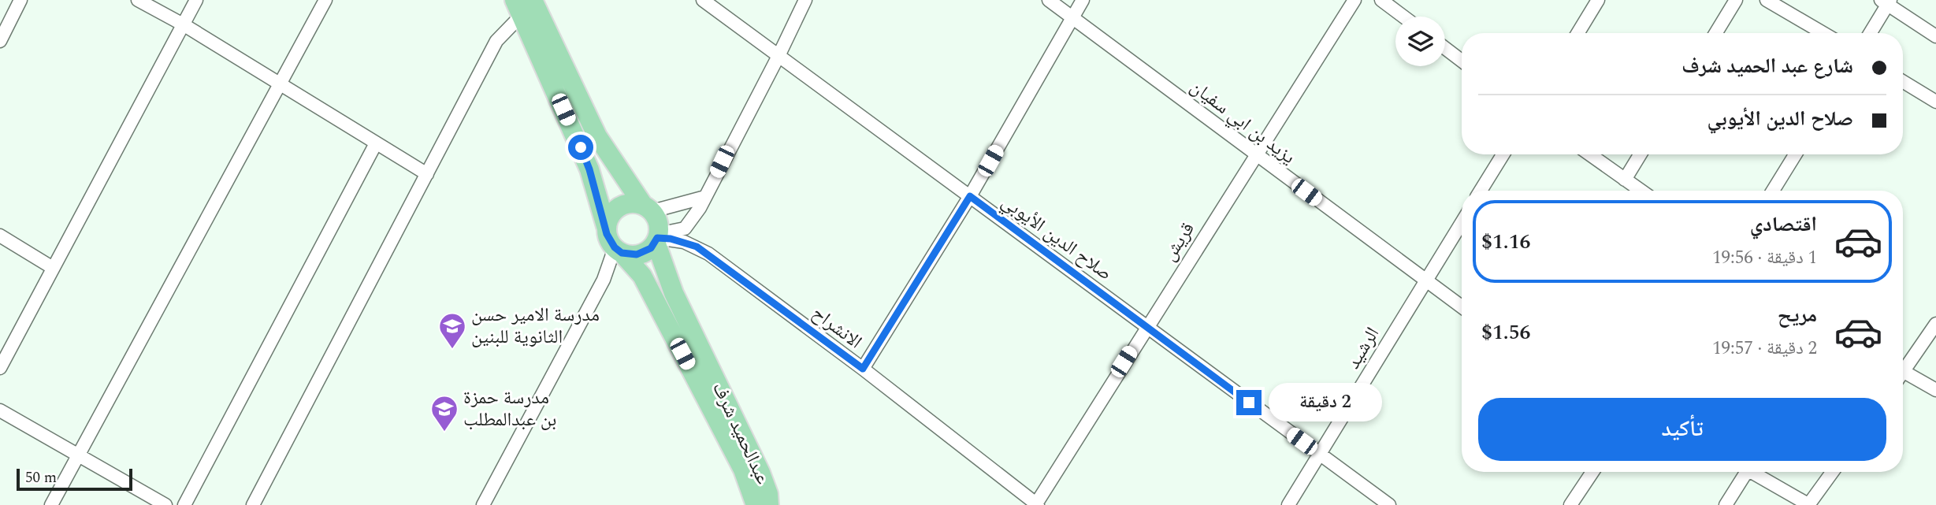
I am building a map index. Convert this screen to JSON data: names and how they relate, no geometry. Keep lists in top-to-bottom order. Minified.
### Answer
{"streets":{"main road":["عبدالحميد شرف"],"street":["يزيد بن ابي سفيان","صلاح الدين الأيوبي","قريش","الانشراح","الرشيد"]},"crossings":[["يزيد بن ابي سفيان","قريش"],["يزيد بن ابي سفيان","الرشيد"],["صلاح الدين الأيوبي","قريش"],["صلاح الدين الأيوبي","الرشيد"],["قريش","الانشراح"],["الانشراح","عبدالحميد شرف"]],"places":{"school or university":["مدرسة الامير حسن الثانوية للبنين","مدرسة حمزة بن عبدالمطلب"]},"scale_bar":"50 m","page":{"banner":["شارع عبد الحميد شرف","صلاح الدين الأيوبي"],"list":[{"name":"اقتصادي","note":"1 دقيقة · 19:56","value":"$1.16"},{"name":"مريح","note":"2 دقيقة · 19:57","value":"$1.56"}],"bubble":"2 دقيقة","buttons":"تأكيد","scale":"50 m"}}
